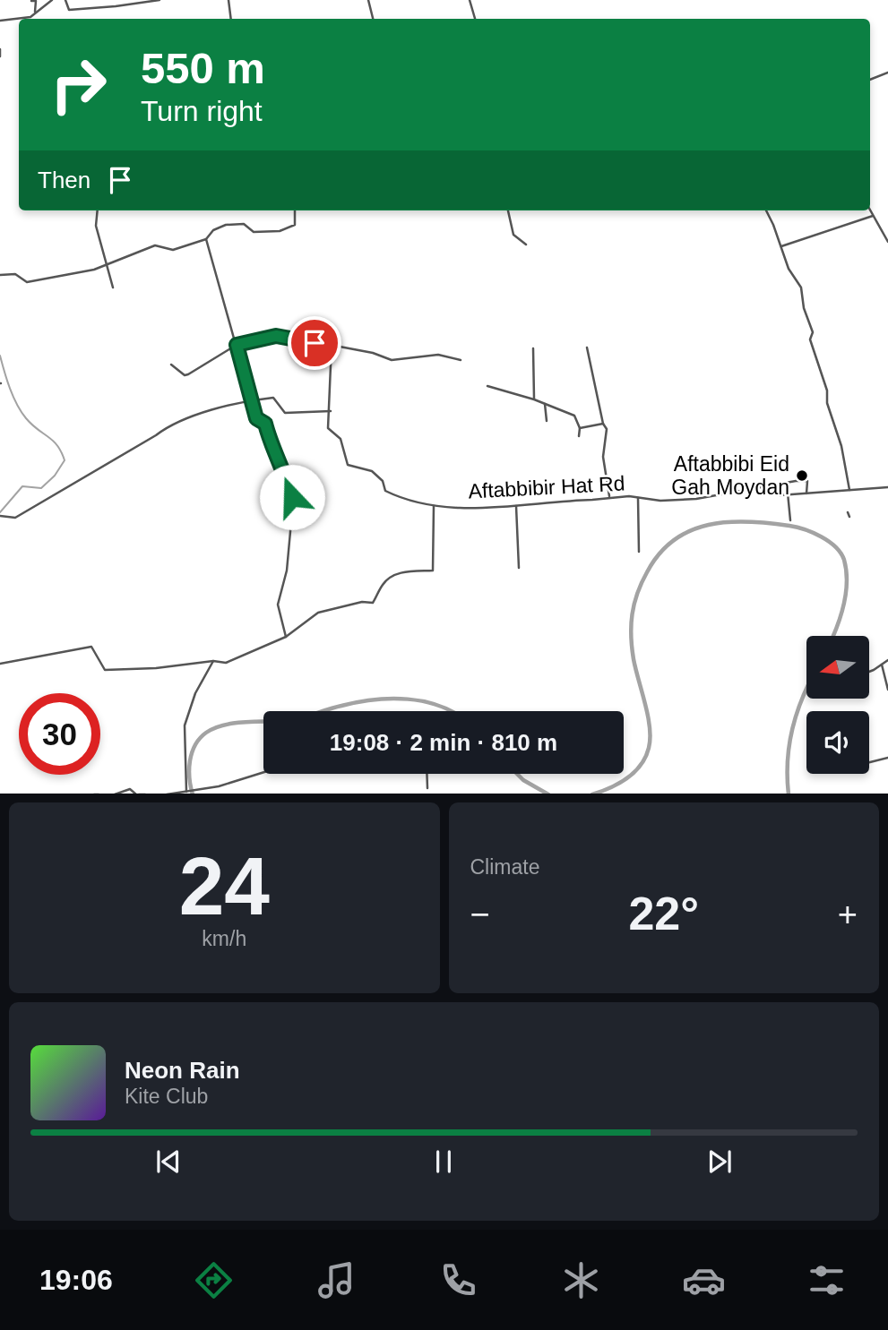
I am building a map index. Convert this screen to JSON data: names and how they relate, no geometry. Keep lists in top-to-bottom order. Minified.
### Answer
{"streets":{"street":["Aftabbibir Hat Rd"]},"places":["Aftabbibi Eid Gah Moydan"],"north":"left","page":{"turn":["550 m","Turn right"],"then":"Then","limit":"30","trip":"19:08 · 2 min · 810 m","tile":[["24","km/h"],"Climate"],"heat":["−","22°","+"],"song":["Neon Rain","Kite Club"],"tabs":"19:06"}}
